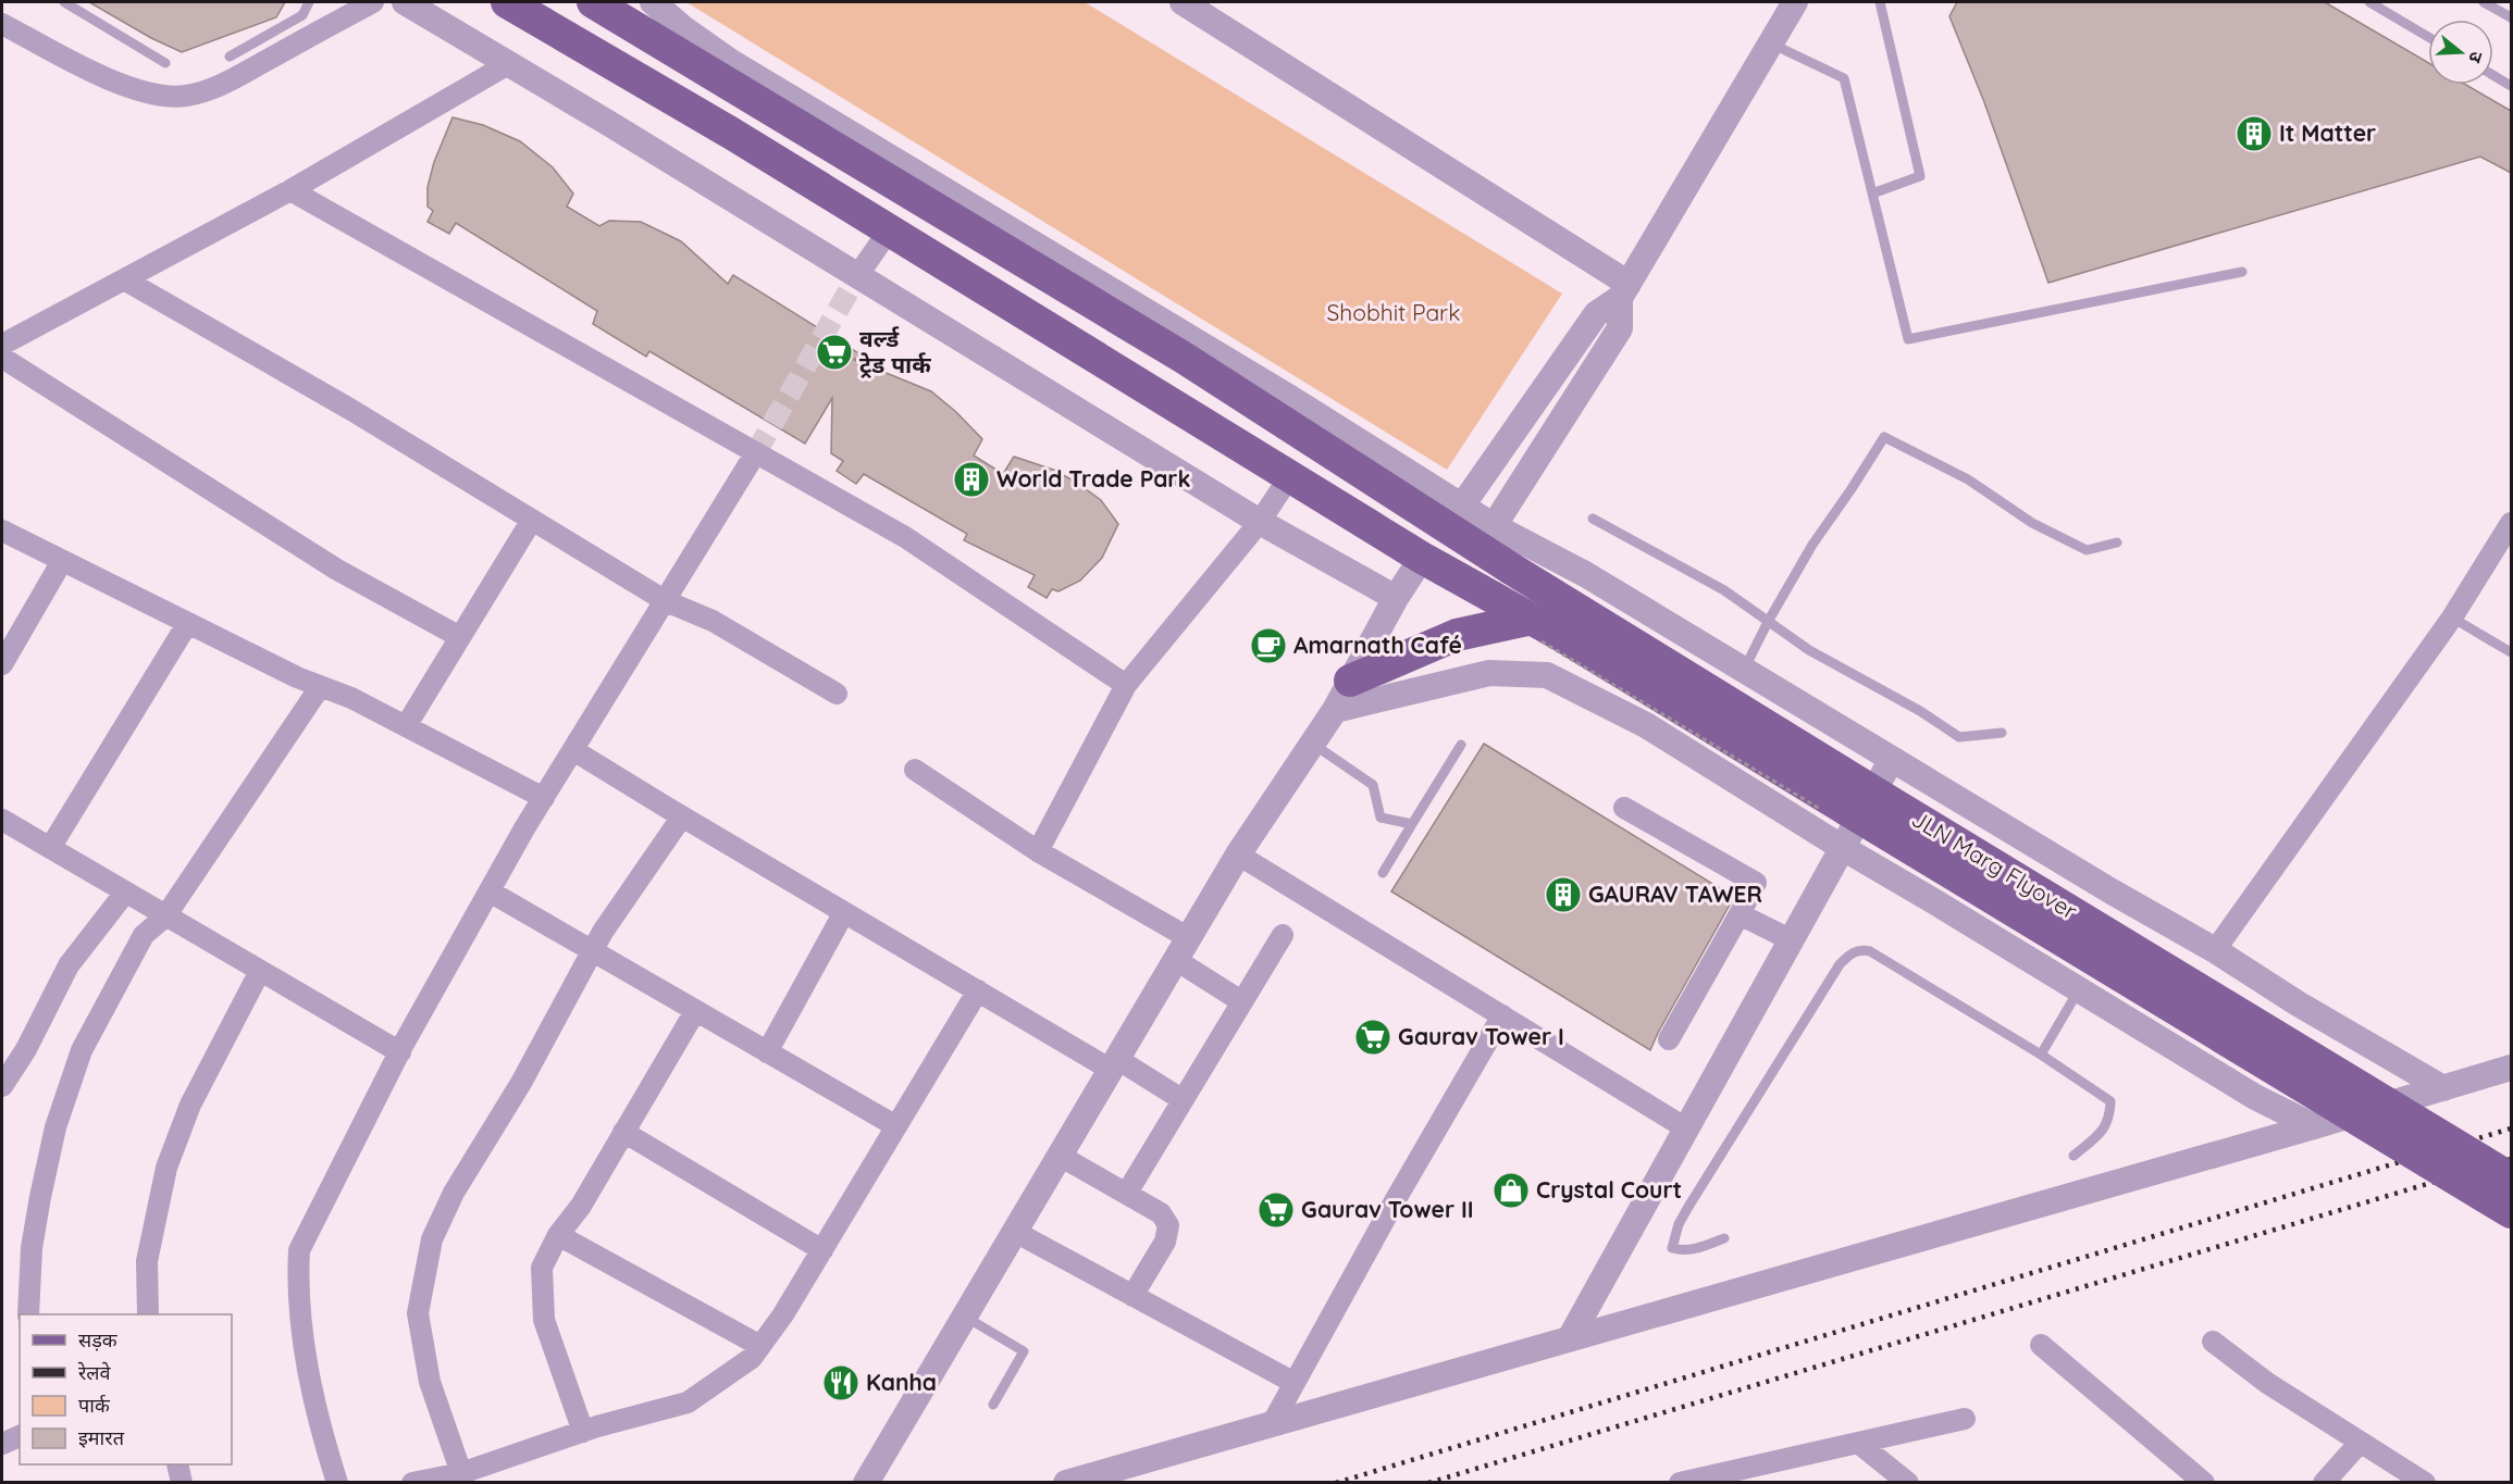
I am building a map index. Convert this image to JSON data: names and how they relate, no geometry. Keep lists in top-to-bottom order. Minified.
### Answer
{"streets":{"main road":["JLN Marg Flyover"]},"parks":["Shobhit Park"],"places":{"building":["It Matter","World Trade Park","GAURAV TAWER"],"supermarket":["वर्ल्ड ट्रेड पार्क","Gaurav Tower I","Gaurav Tower II"],"cafe":["Amarnath Café"],"shop":["Crystal Court"],"restaurant":["Kanha"]},"legend":["सड़क","रेलवे","पार्क","इमारत"],"north":"right"}
